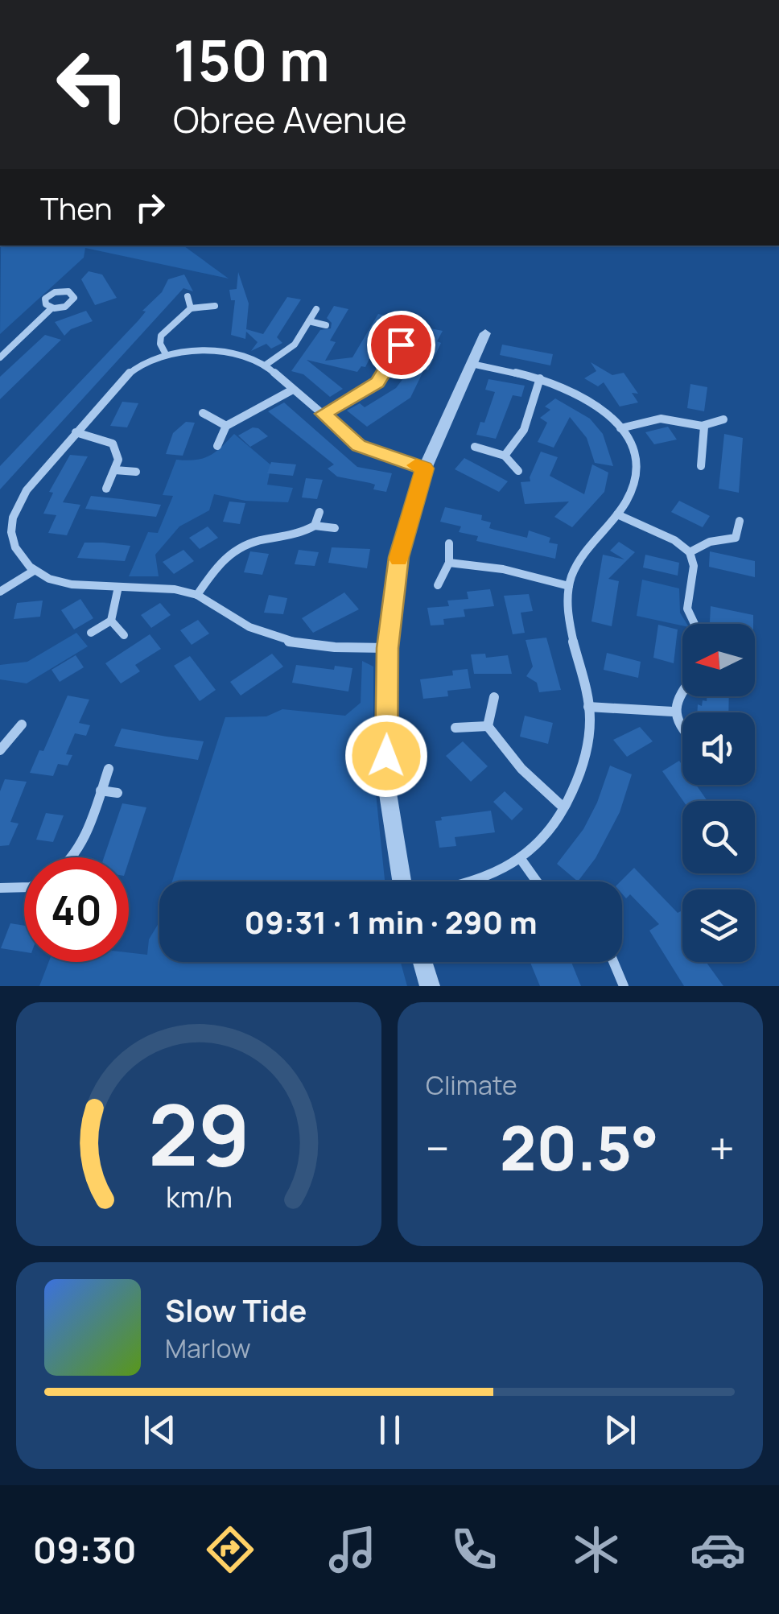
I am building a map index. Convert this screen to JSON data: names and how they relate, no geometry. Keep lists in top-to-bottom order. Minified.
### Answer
{"north":"left","page":{"turn":["150 m","Obree Avenue"],"then":"Then","limit":"40","trip":"09:31 · 1 min · 290 m","tile":"Climate","heat":["−","20.5°","+"],"song":["Slow Tide","Marlow"],"tabs":"09:30","gauge":["29","km/h"]}}
